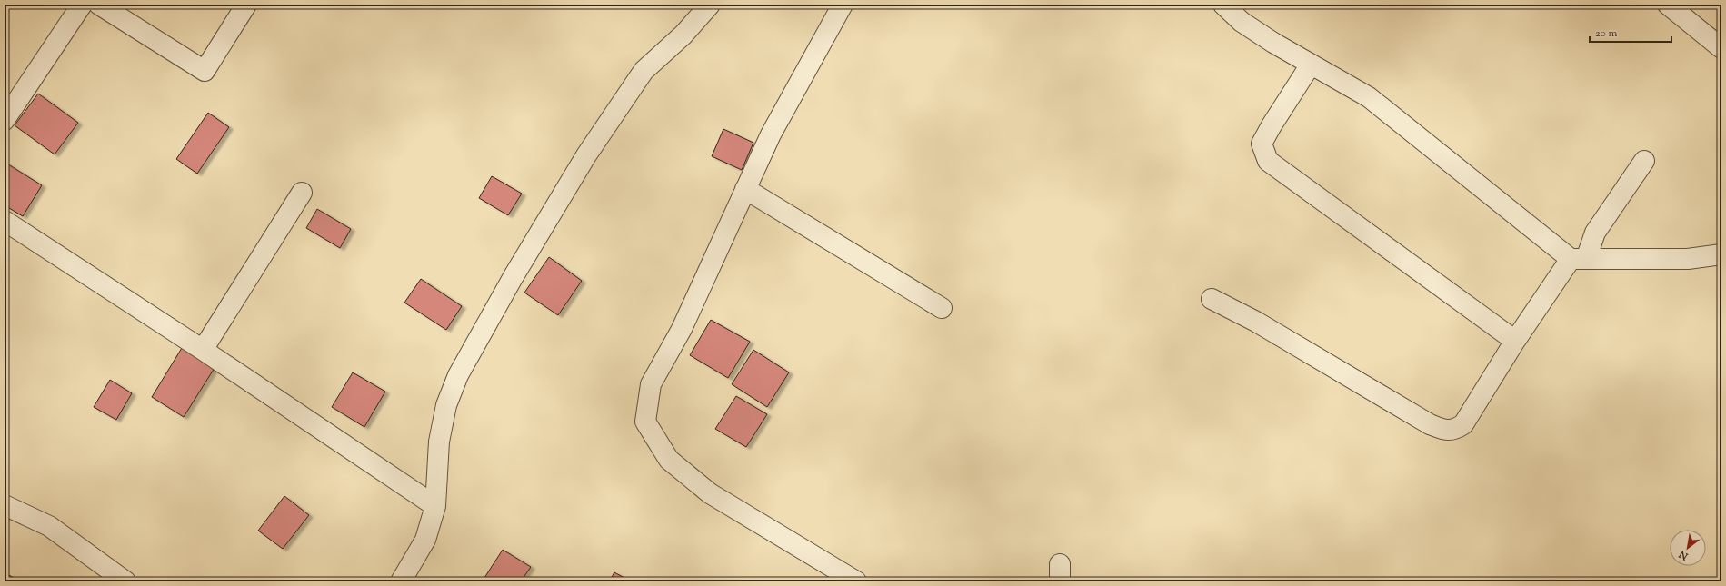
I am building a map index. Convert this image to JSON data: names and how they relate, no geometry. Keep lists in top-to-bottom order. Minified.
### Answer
{"scale_bar":"20 m","north":"bottom left"}
